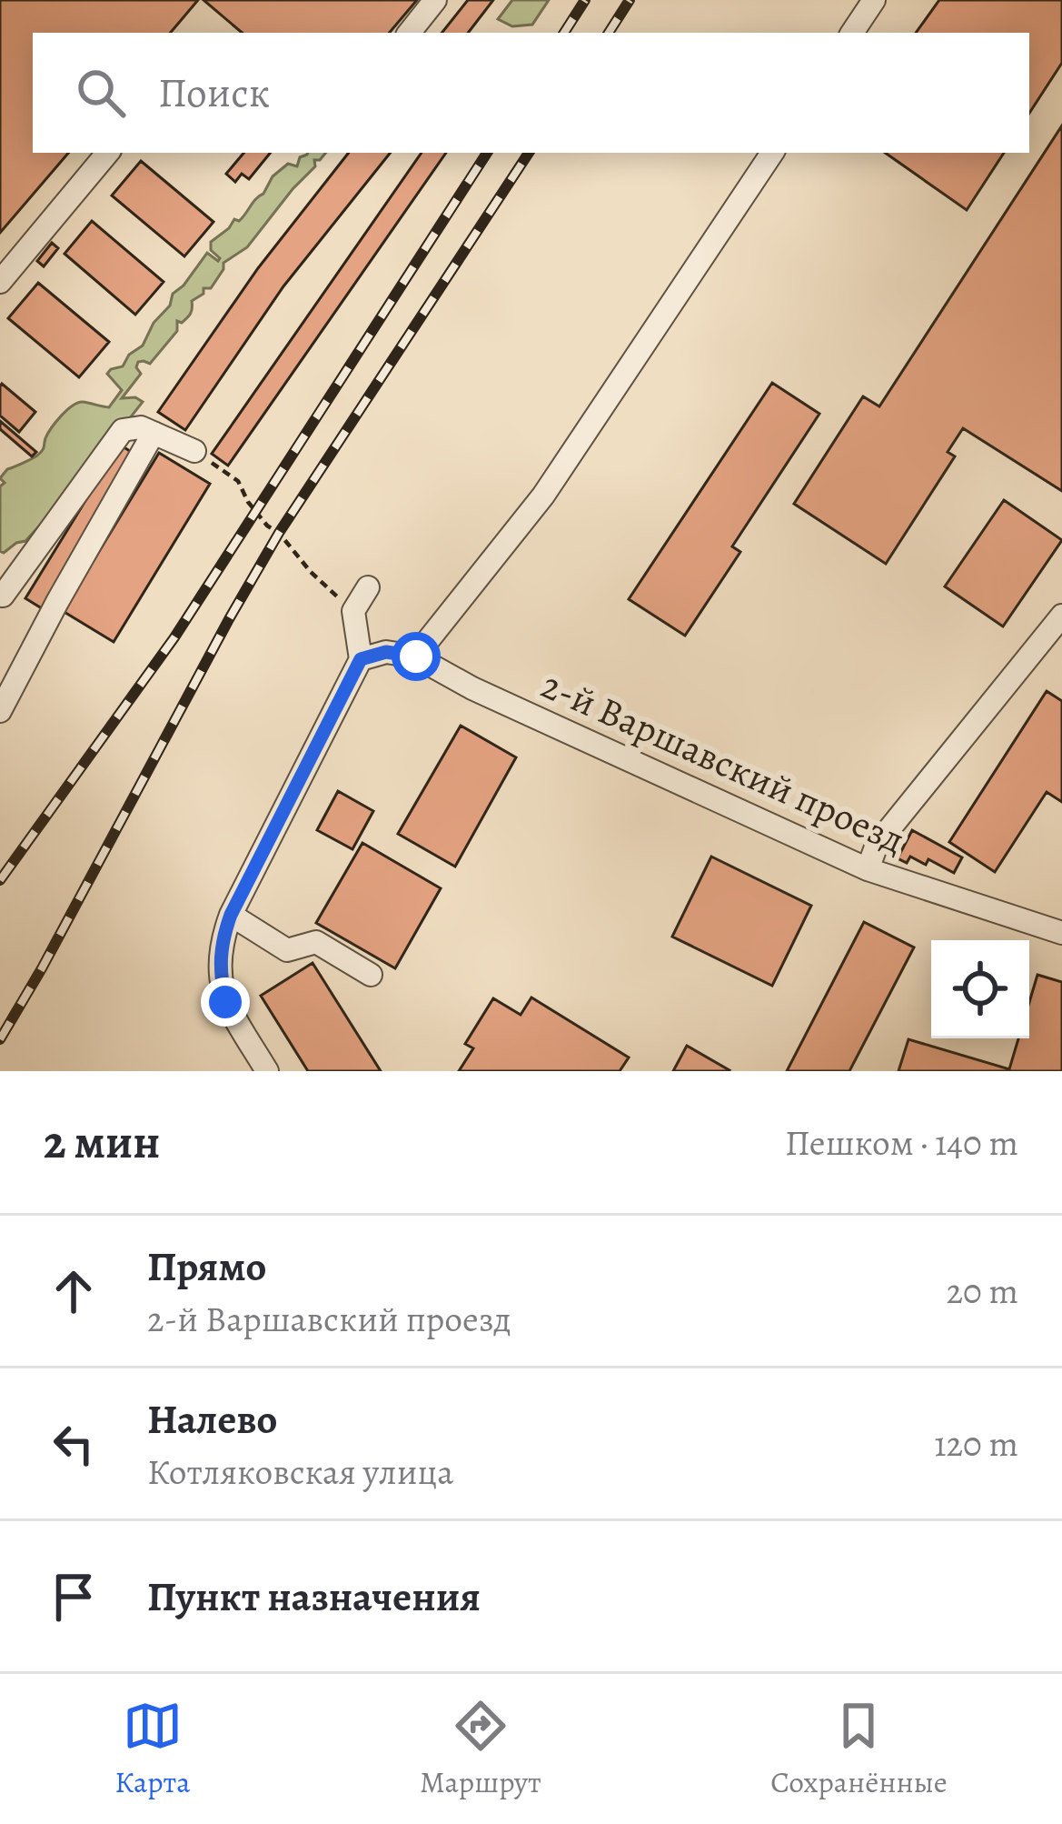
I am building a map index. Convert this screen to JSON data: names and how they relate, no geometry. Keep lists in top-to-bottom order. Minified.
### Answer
{"streets":{"street":["2-й Варшавский проезд"]},"page":{"search":"Поиск","heading":["2 мин","Пешком · 140 m"],"list":[["Прямо","2-й Варшавский проезд","20 m"],["Налево","Котляковская улица","120 m"],"Пункт назначения"],"nav":["Карта","Маршрут","Сохранённые"]}}
